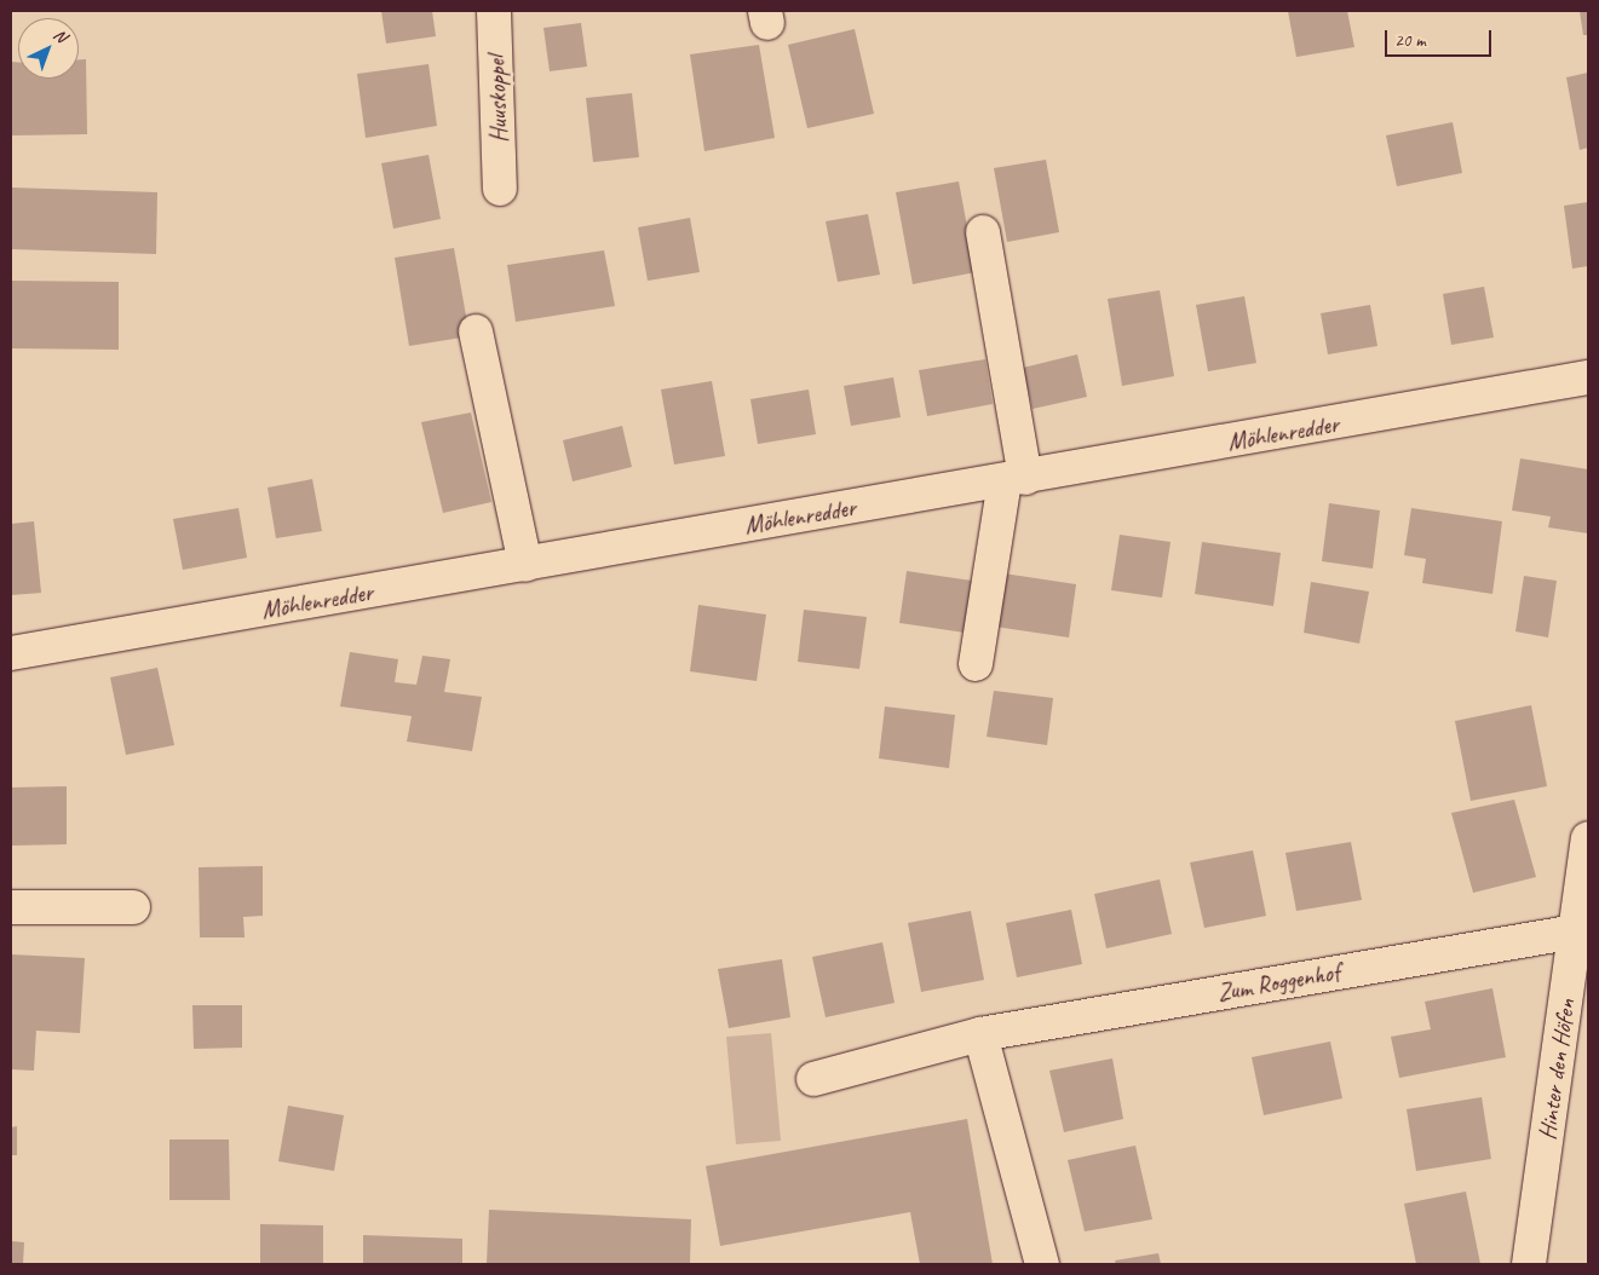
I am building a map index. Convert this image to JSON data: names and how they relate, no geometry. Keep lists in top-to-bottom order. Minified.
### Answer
{"streets":{"street":["Huuskoppel","Möhlenredder","Zum Roggenhof","Hinter den Höfen"]},"crossings":[["Zum Roggenhof","Hinter den Höfen"]],"scale_bar":"20 m","north":"top right"}
